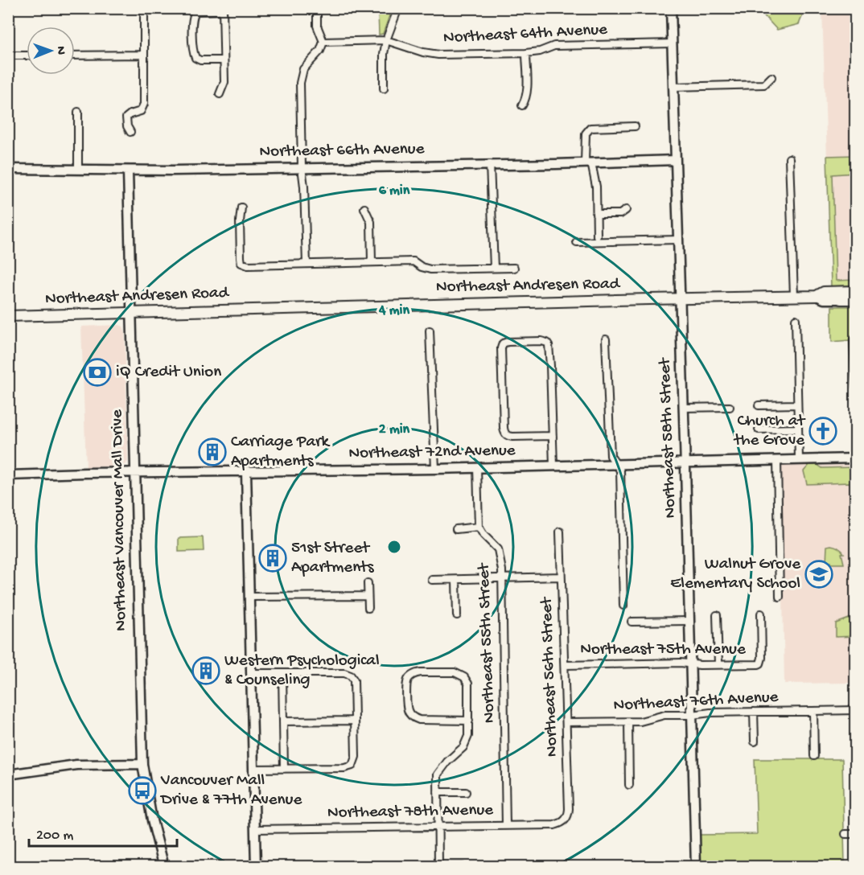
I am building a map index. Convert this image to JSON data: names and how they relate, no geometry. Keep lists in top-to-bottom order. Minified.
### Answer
{"streets":{"main road":["Northeast Andresen Road"],"street":["Northeast 64th Avenue","Northeast 66th Avenue","Northeast 58th Street","Northeast 72nd Avenue","Northeast Vancouver Mall Drive","Northeast 55th Street","Northeast 75th Avenue","Northeast 56th Street","Northeast 76th Avenue","Northeast 78th Avenue"]},"crossings":[["Northeast 64th Avenue","Northeast 58th Street"],["Northeast 66th Avenue","Northeast 58th Street"],["Northeast 66th Avenue","Northeast Vancouver Mall Drive"],["Northeast Andresen Road","Northeast 58th Street"],["Northeast Andresen Road","Northeast Vancouver Mall Drive"],["Northeast 58th Street","Northeast 72nd Avenue"],["Northeast 58th Street","Northeast 75th Avenue"],["Northeast 58th Street","Northeast 76th Avenue"],["Northeast 72nd Avenue","Northeast Vancouver Mall Drive"],["Northeast 55th Street","Northeast 78th Avenue"],["Northeast 75th Avenue","Northeast 56th Street"],["Northeast 56th Street","Northeast 76th Avenue"],["Northeast 56th Street","Northeast 78th Avenue"]],"places":{"bank":["iQ Credit Union"],"church":["Church at the Grove"],"building":["Carriage Park Apartments","51st Street Apartments","Western Psychological & Counseling"],"school or university":["Walnut Grove Elementary School"],"bus stop":["Vancouver Mall Drive & 77th Avenue"]},"scale_bar":"200 m","north":"right","rings":["6 min","4 min","2 min"]}
